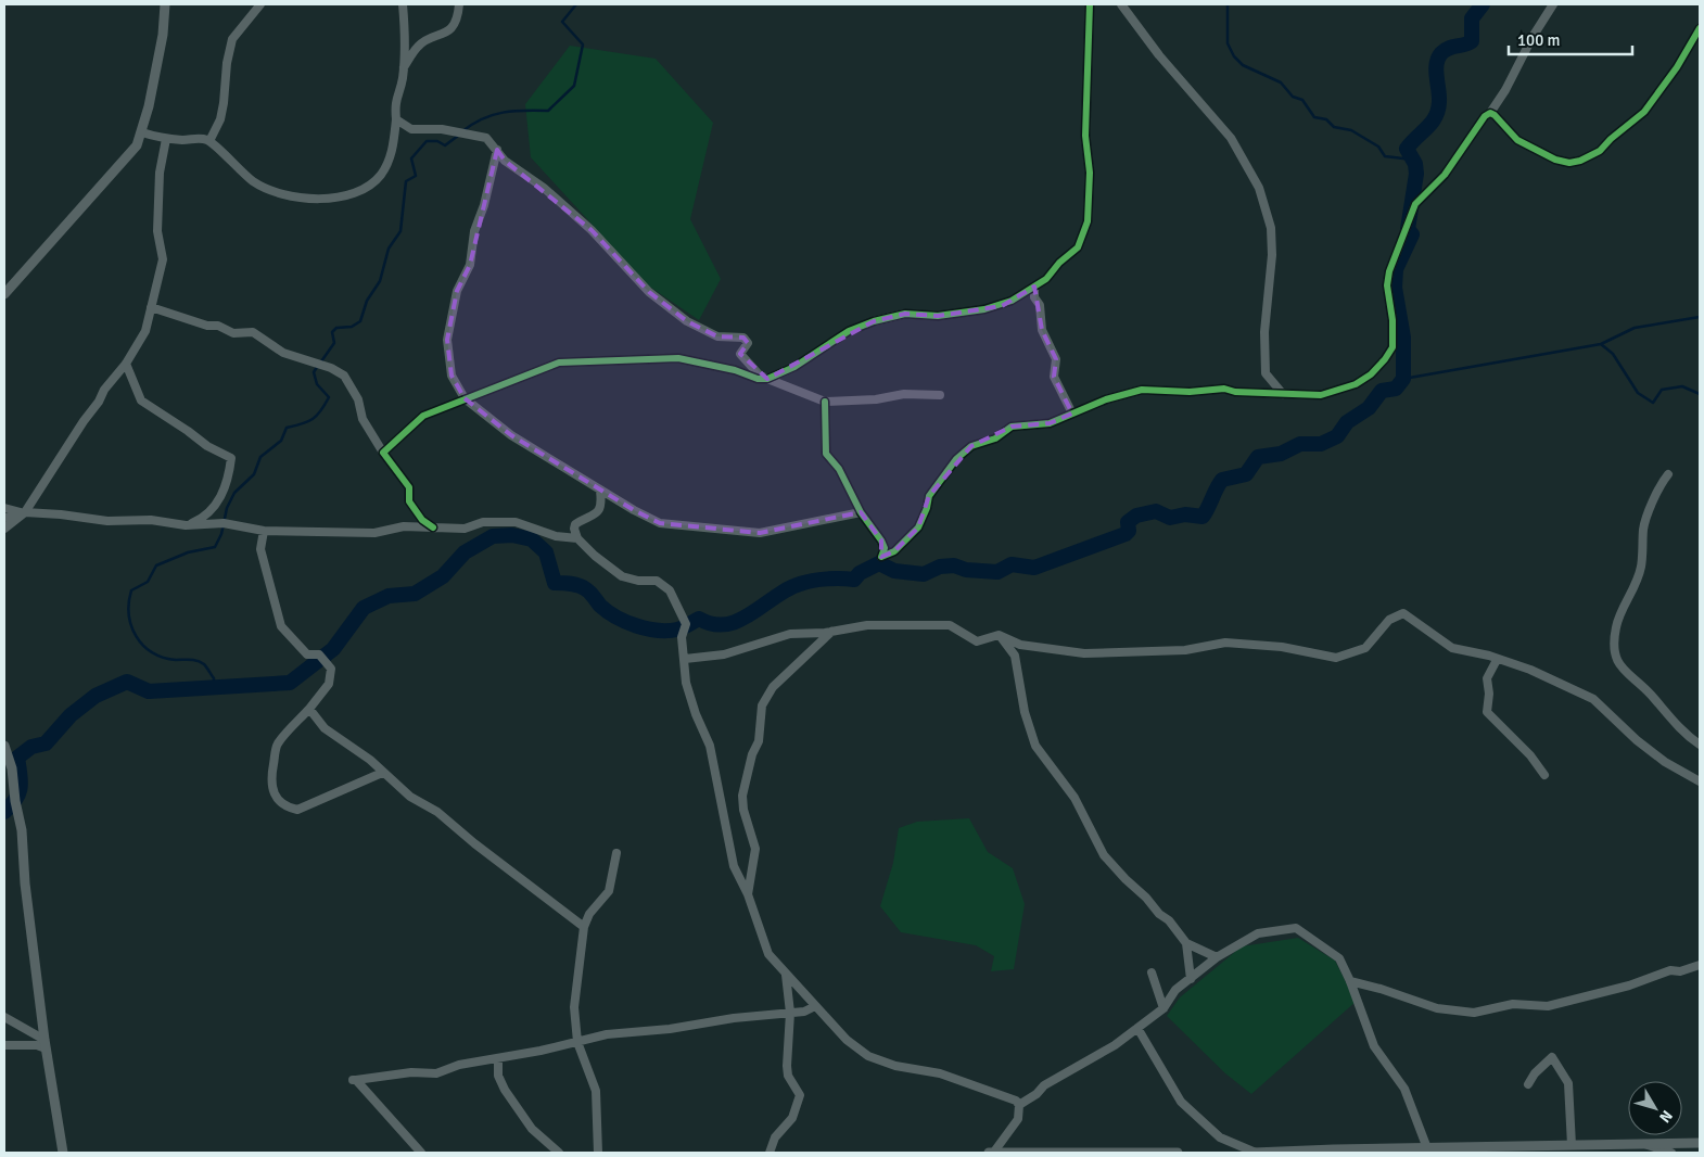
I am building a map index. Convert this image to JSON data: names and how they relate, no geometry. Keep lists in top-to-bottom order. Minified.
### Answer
{"scale_bar":"100 m","north":"bottom right"}
